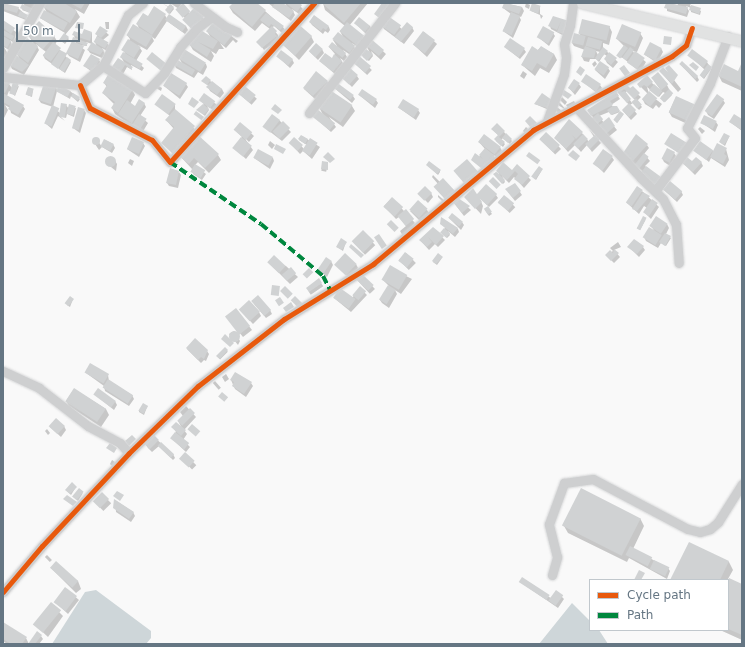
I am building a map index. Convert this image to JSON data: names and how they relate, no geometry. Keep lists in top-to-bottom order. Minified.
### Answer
{"legend":["Cycle path","Path"],"scale_bar":"50 m"}
